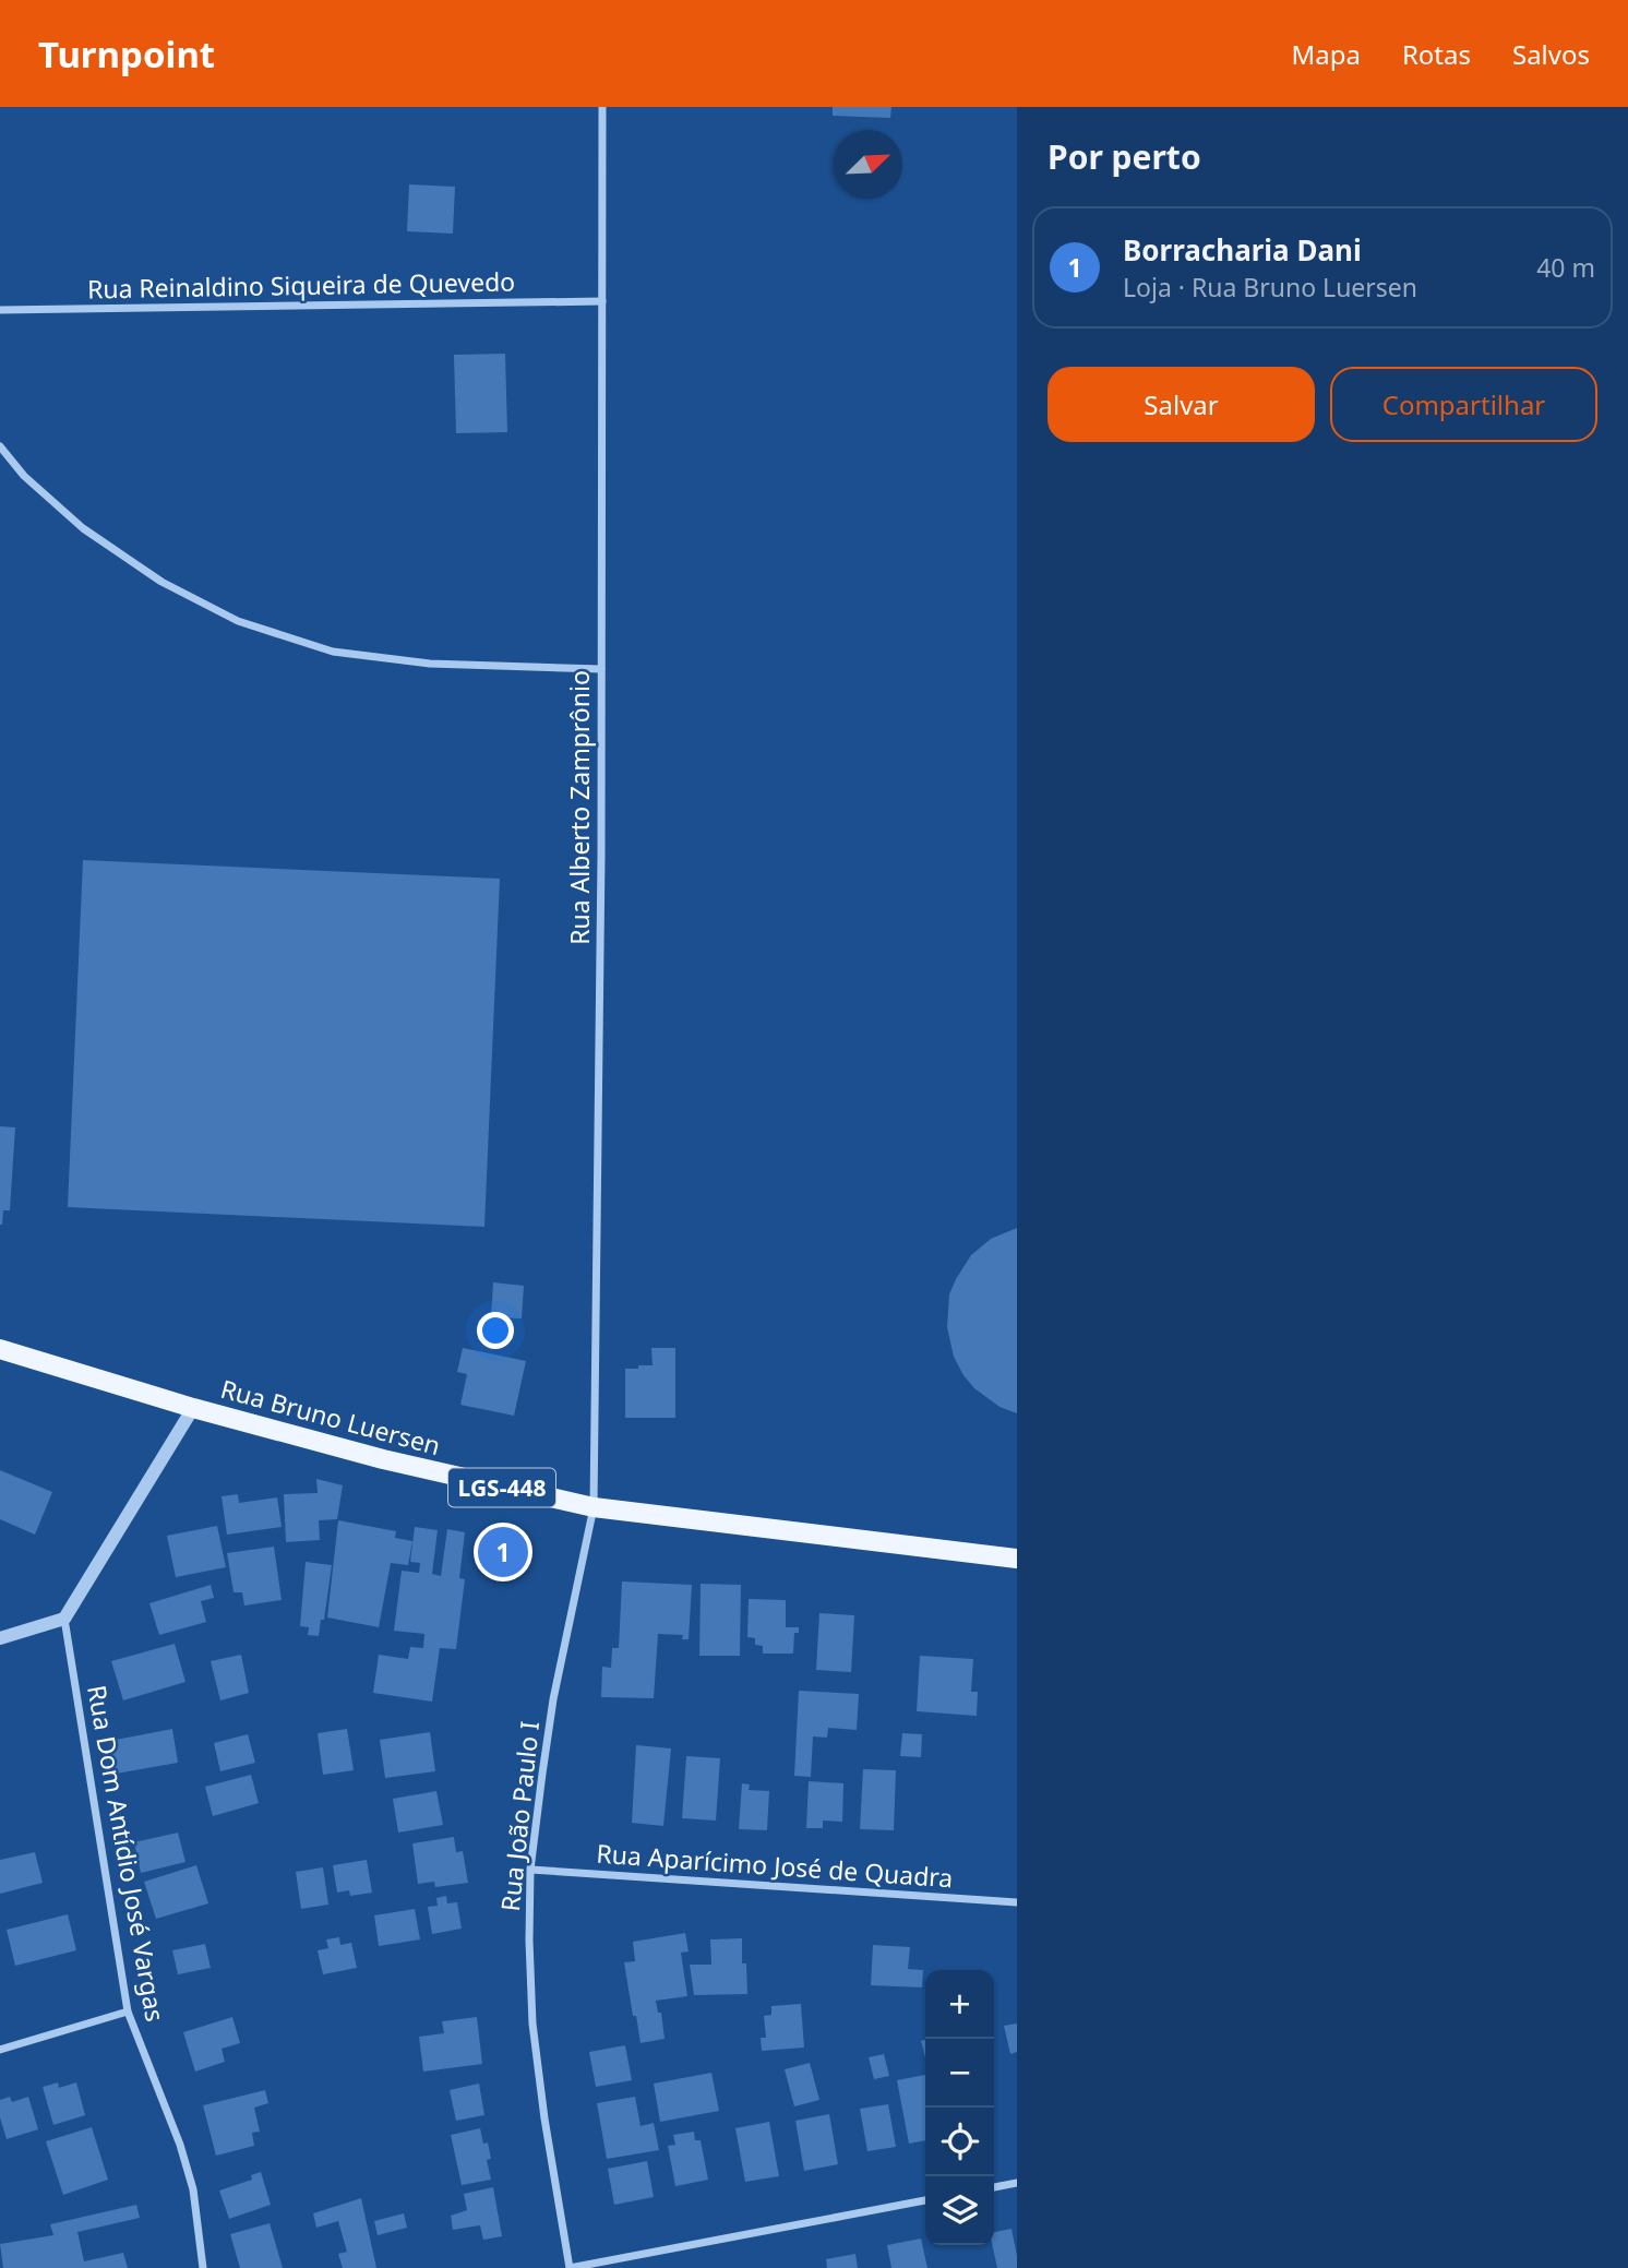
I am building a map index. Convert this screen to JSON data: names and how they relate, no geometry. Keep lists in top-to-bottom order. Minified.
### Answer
{"streets":{"main road":["Rua Bruno Luersen","LGS-448"],"street":["Rua Reinaldino Siqueira de Quevedo","Rua Alberto Zamprônio","Rua João Paulo I","Rua Dom Antídio José Vargas","Rua Aparícimo José de Quadra"]},"crossings":[["Rua Reinaldino Siqueira de Quevedo","Rua Alberto Zamprônio"],["Rua Alberto Zamprônio","Rua Bruno Luersen"],["Rua Alberto Zamprônio","Rua João Paulo I"],["Rua Bruno Luersen","Rua João Paulo I"],["Rua João Paulo I","Rua Aparícimo José de Quadra"]],"north":"top right","page":{"header":"Turnpoint","nav":["Mapa","Rotas","Salvos"],"heading":"Por perto","list":[{"mark":"1","name":"Borracharia Dani","note":"Loja · Rua Bruno Luersen","value":"40 m"}],"buttons":["Salvar","Compartilhar"],"pins":"1","map_buttons":["+","−"]}}
